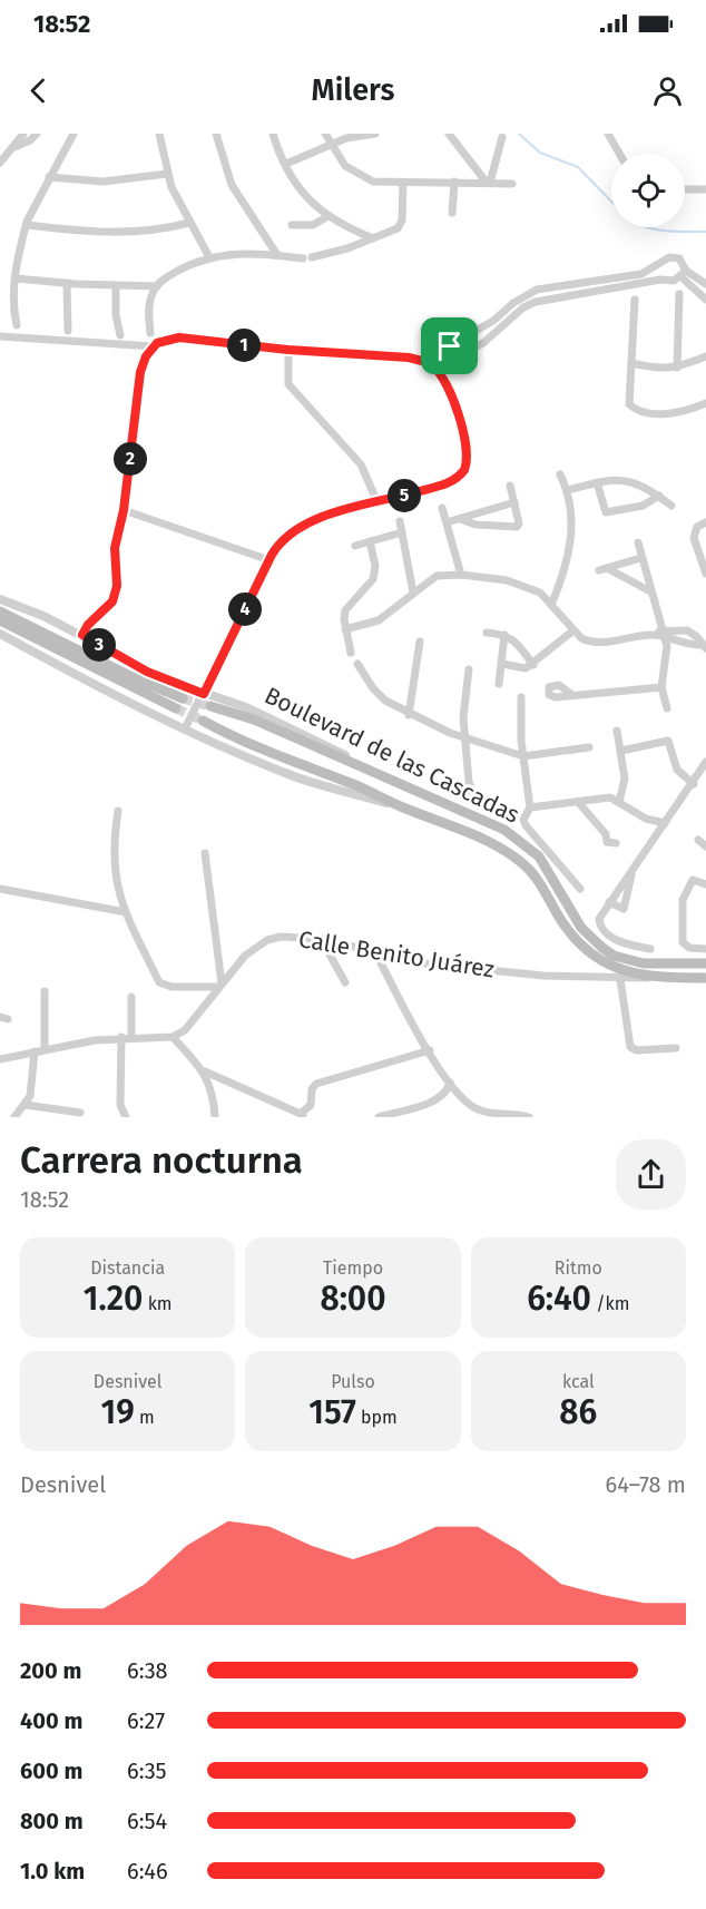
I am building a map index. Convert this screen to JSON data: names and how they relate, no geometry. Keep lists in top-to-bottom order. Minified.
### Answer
{"streets":{"main road":["Boulevard de las Cascadas"],"street":["Calle Benito Juárez"]},"crossings":[["Boulevard de las Cascadas","Calle Benito Juárez"]],"page":{"status":"18:52","header":"Milers","pins":["1","2","5","4","3"],"heading":["Carrera nocturna","18:52"],"stats":[["Distancia","1.20 km"],["Tiempo","8:00"],["Ritmo","6:40 /km"],["Desnivel","19 m"],["Pulso","157 bpm"],["kcal","86"]],"chart":["Desnivel","64–78 m"],"list":[{"name":"200 m","note":"6:38"},{"name":"400 m","note":"6:27"},{"name":"600 m","note":"6:35"},{"name":"800 m","note":"6:54"},{"name":"1.0 km","note":"6:46"}]}}
